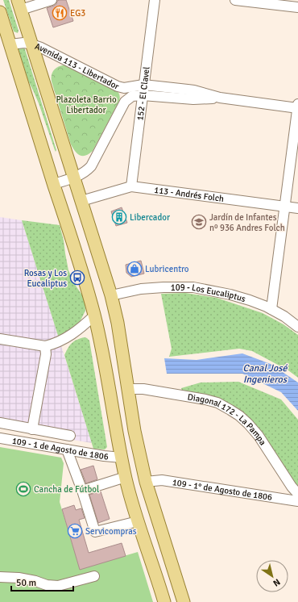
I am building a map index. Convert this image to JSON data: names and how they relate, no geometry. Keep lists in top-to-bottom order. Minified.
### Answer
{"streets":{"street":["Avenida 113 - Libertador","152 - El Clavel","113 - Andrés Folch","109 - Los Eucaliptus","Diagonal 172 - La Pampa","109 - 1 de Agosto de 1806","109 - 1° de Agosto de 1806"]},"crossings":[["Avenida 113 - Libertador","152 - El Clavel"],["152 - El Clavel","113 - Andrés Folch"]],"water":["Canal José Ingenieros"],"parks":["Plazoleta Barrio Libertador"],"places":{"restaurant":["EG3"],"building":["Libercador"],"school or university":["Jardín de Infantes nº 936 Andres Folch"],"shop":["Lubricentro"],"bus stop":["Rosas y Los Eucaliptus"],"sports":["Cancha de Fútbol"],"supermarket":["Servicompras"]},"scale_bar":"50 m","north":"bottom right"}
